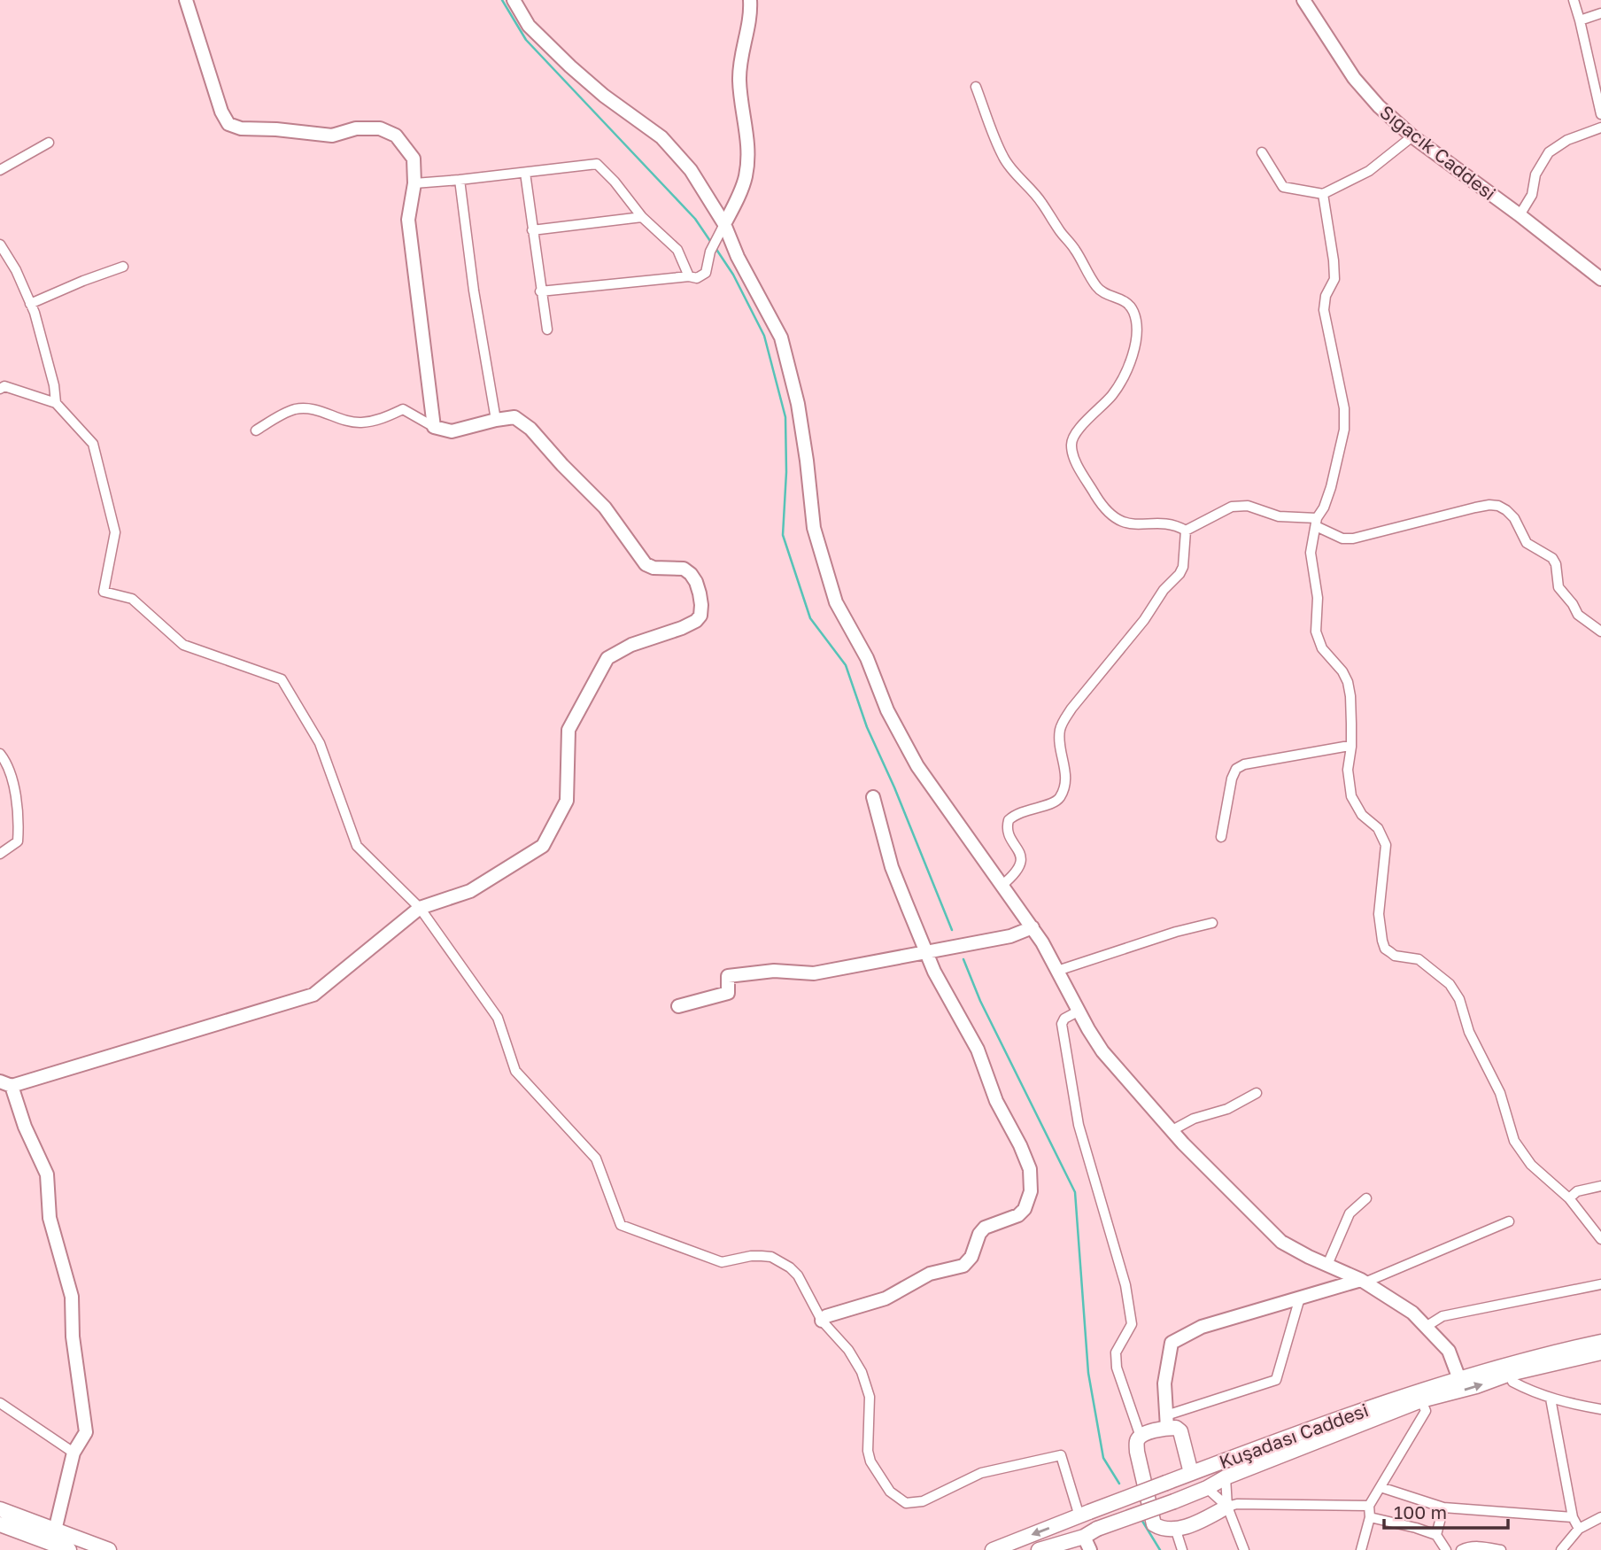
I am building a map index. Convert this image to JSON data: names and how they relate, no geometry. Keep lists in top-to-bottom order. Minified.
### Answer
{"streets":{"main road":["Kuşadası Caddesi"],"street":["Sığacık Caddesi"]},"scale_bar":"100 m"}
